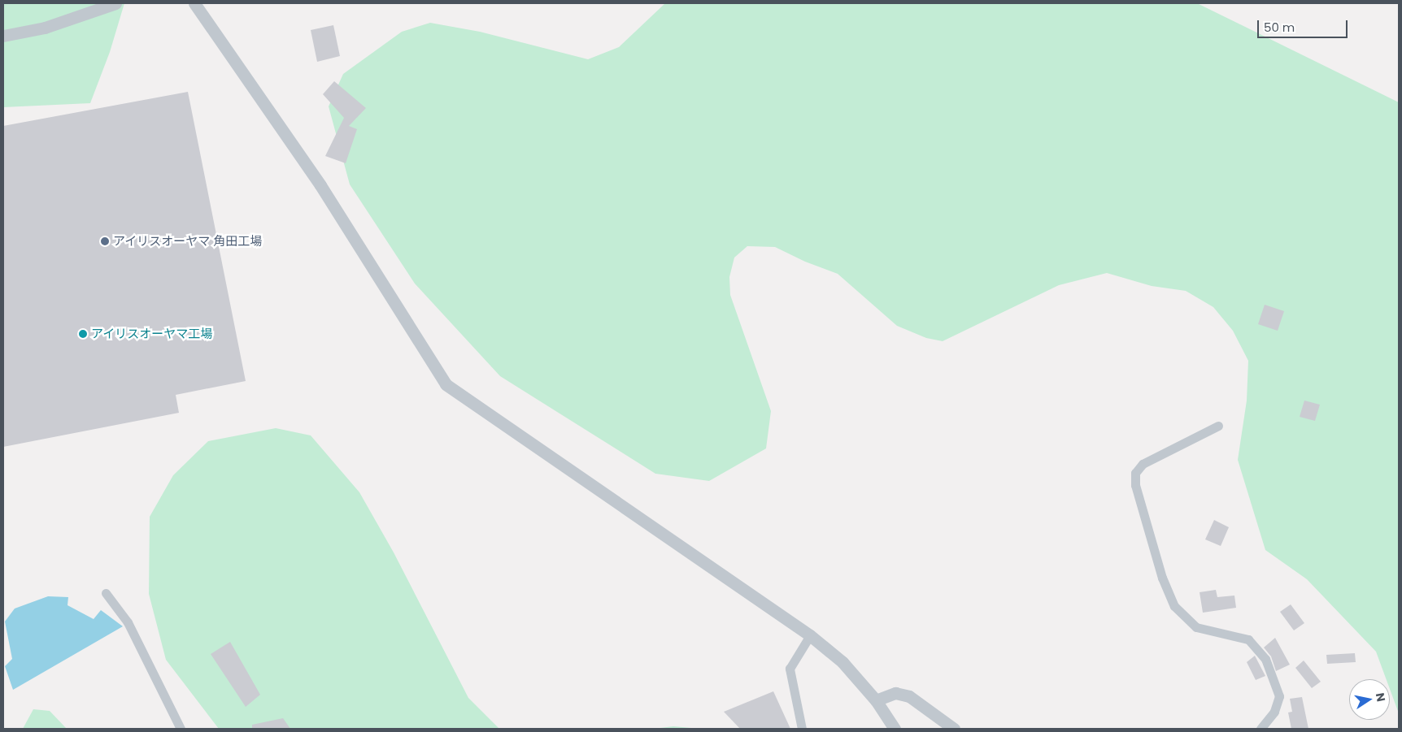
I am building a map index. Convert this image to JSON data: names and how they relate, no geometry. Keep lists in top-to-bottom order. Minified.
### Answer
{"places":["アイリスオーヤマ 角田工場","アイリスオーヤマ工場"],"scale_bar":"50 m","north":"right"}
